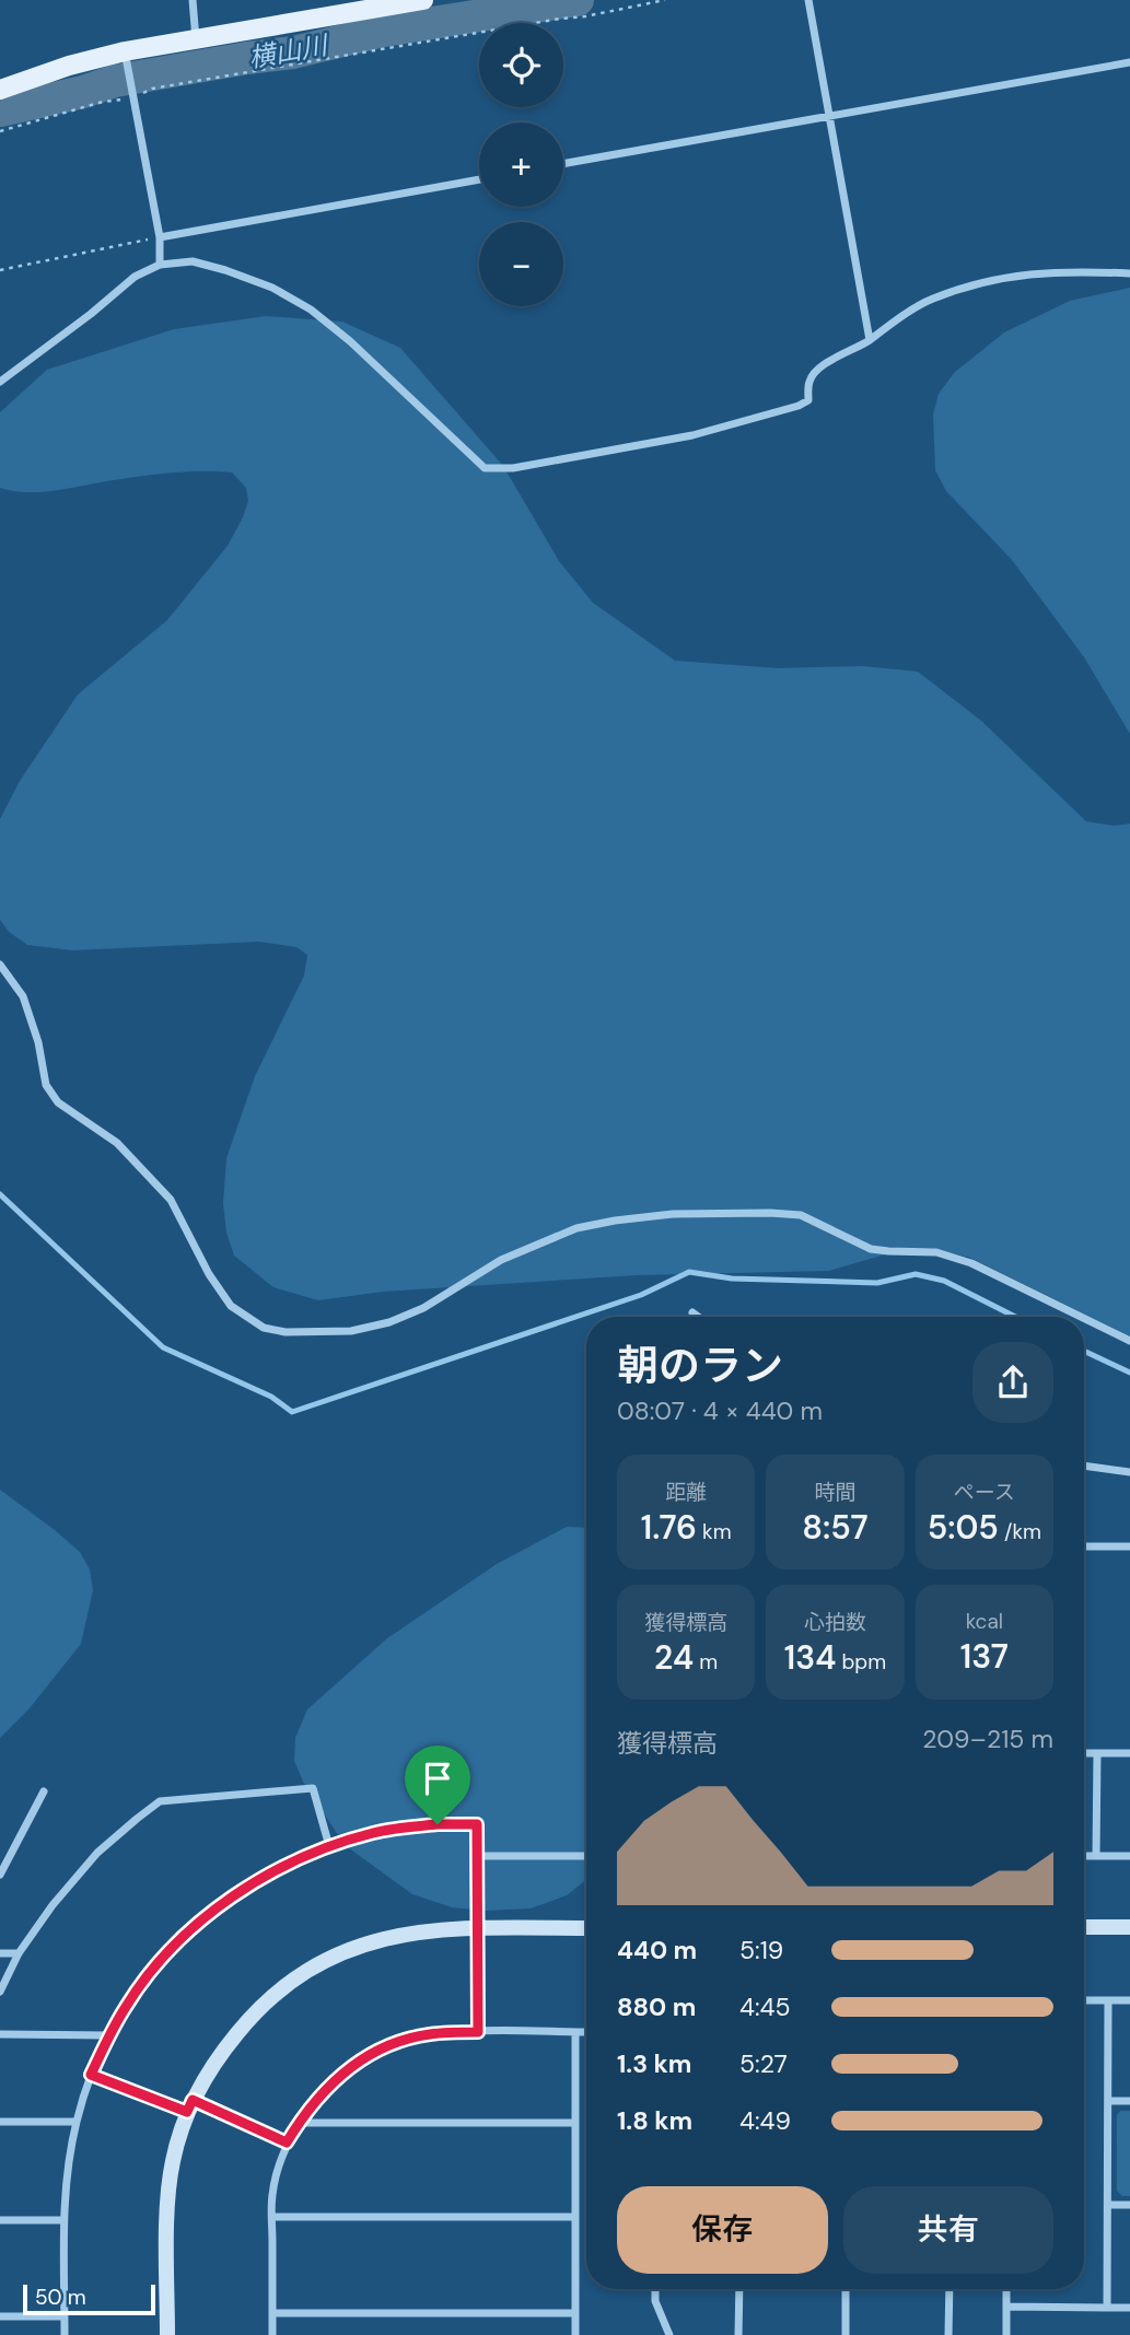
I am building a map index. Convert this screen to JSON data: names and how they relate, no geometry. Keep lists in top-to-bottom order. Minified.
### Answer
{"water":["横山川"],"scale_bar":"50 m","page":{"map_buttons":["+","−"],"heading":["朝のラン","08:07 · 4 × 440 m"],"stats":[["距離","1.76 km"],["時間","8:57"],["ペース","5:05 /km"],["獲得標高","24 m"],["心拍数","134 bpm"],["kcal","137"]],"chart":["獲得標高","209–215 m"],"list":[{"name":"440 m","note":"5:19"},{"name":"880 m","note":"4:45"},{"name":"1.3 km","note":"5:27"},{"name":"1.8 km","note":"4:49"}],"buttons":["保存","共有"],"scale":"50 m"}}
